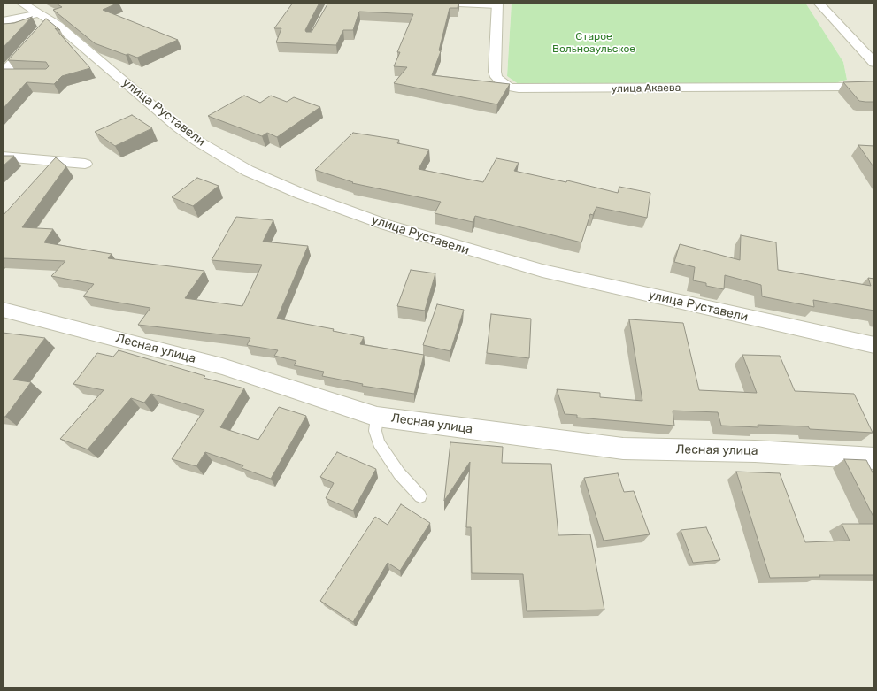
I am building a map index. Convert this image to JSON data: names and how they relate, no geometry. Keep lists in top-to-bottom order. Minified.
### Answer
{"streets":{"street":["улица Акаева","улица Руставели","Лесная улица"]},"parks":["Старое Вольноаульское"]}
